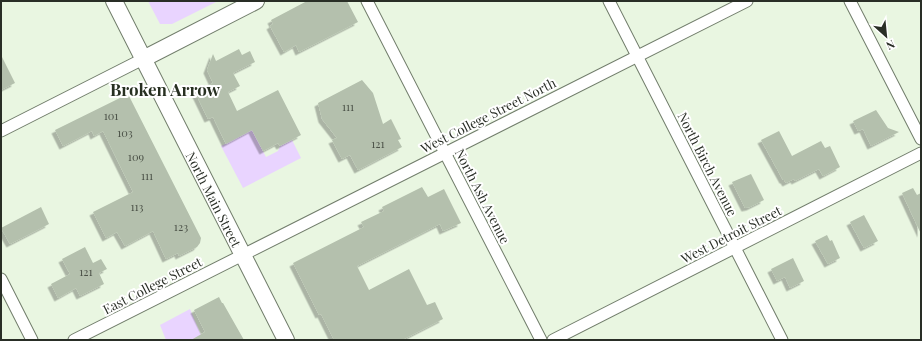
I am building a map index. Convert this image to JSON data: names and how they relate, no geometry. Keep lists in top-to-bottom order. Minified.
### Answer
{"streets":{"main road":["North Main Street"],"street":["West College Street North","North Birch Avenue","North Ash Avenue","West Detroit Street","East College Street"]},"crossings":[["West College Street North","North Birch Avenue"],["West College Street North","North Ash Avenue"],["West College Street North","North Main Street"],["West College Street North","East College Street"],["North Birch Avenue","West Detroit Street"],["North Main Street","East College Street"]],"districts":["Broken Arrow"],"house_numbers":["111","101","103","121","109","111","113","123","121"],"north":"bottom right"}
